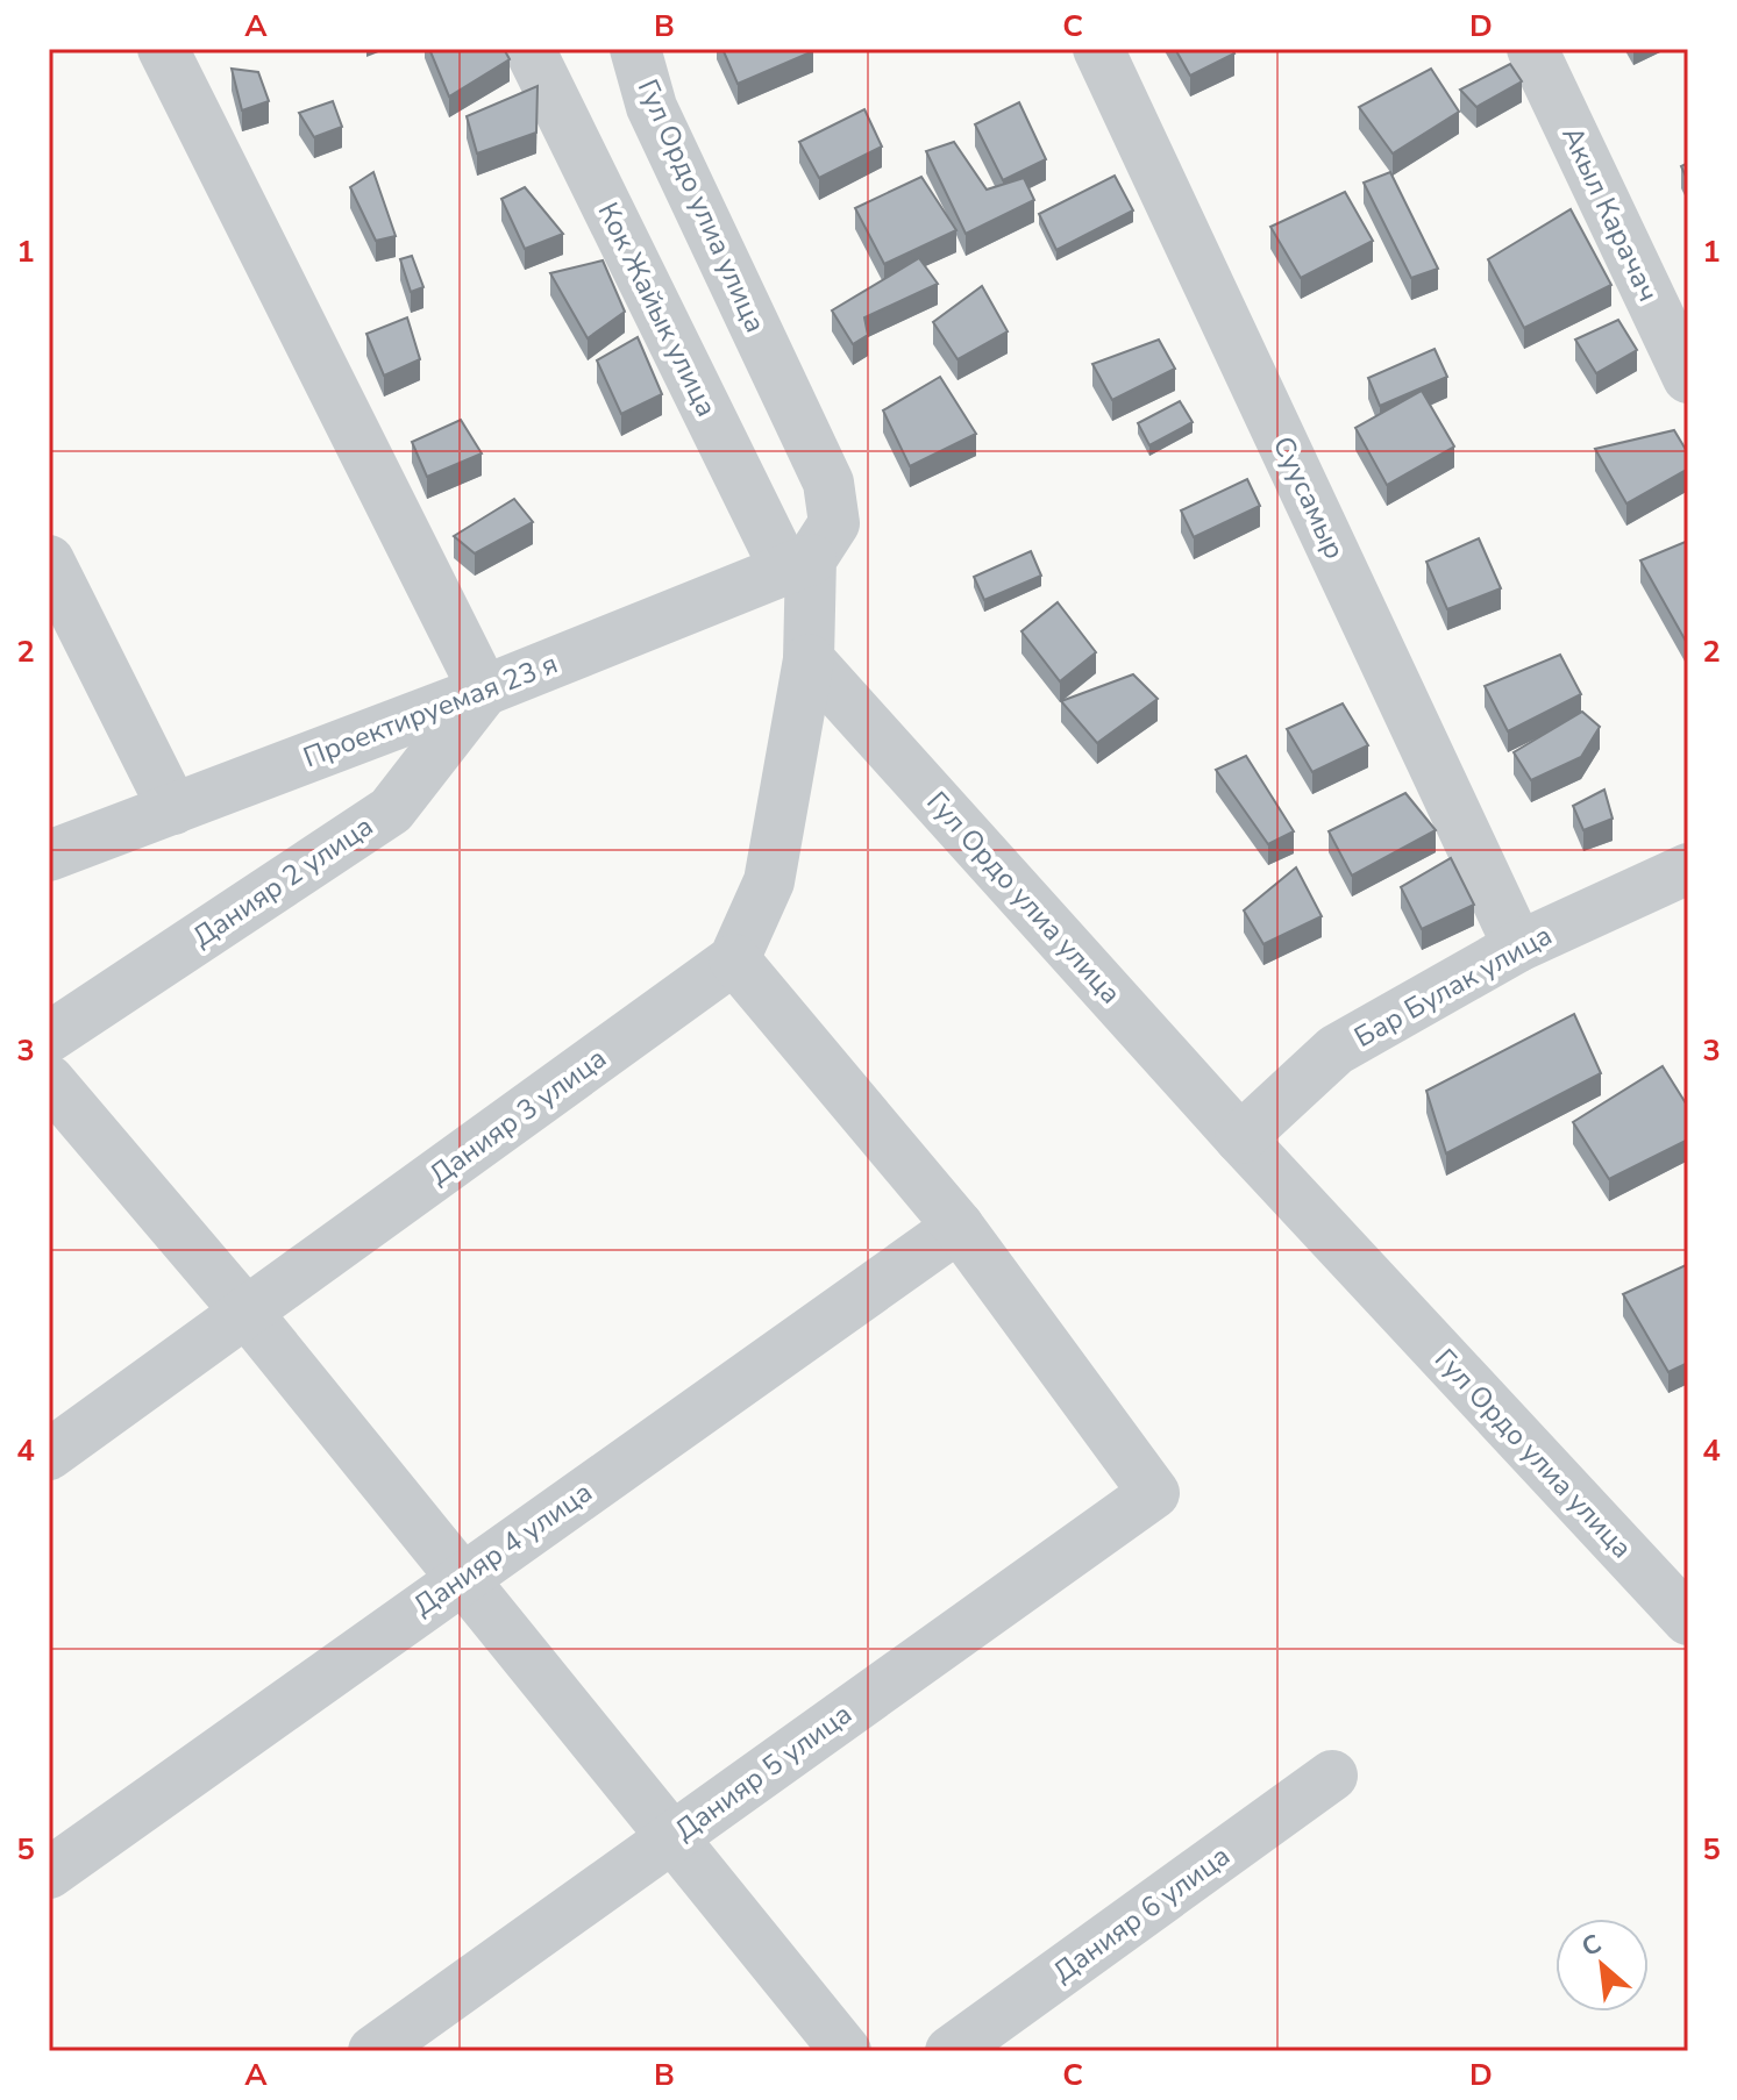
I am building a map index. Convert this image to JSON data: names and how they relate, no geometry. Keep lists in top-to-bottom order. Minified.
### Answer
{"streets":{"street":["Гул Ордо улиа улица","Акыл Карачач","Кок Жайык улица","Суусамыр","Проектируемая 23 я","Данияр 2 улица","Бар Булак улица","Данияр 3 улица","Данияр 4 улица","Данияр 5 улица","Данияр 6 улица"]},"crossings":[["Гул Ордо улиа улица","Кок Жайык улица"],["Гул Ордо улиа улица","Проектируемая 23 я"],["Гул Ордо улиа улица","Бар Булак улица"],["Гул Ордо улиа улица","Данияр 3 улица"],["Кок Жайык улица","Проектируемая 23 я"],["Суусамыр","Бар Булак улица"],["Проектируемая 23 я","Данияр 2 улица"],["Данияр 4 улица","Данияр 5 улица"]],"north":"top left","grid":{"columns":["A","B","C","D"],"rows":["1","2","3","4","5"]}}
